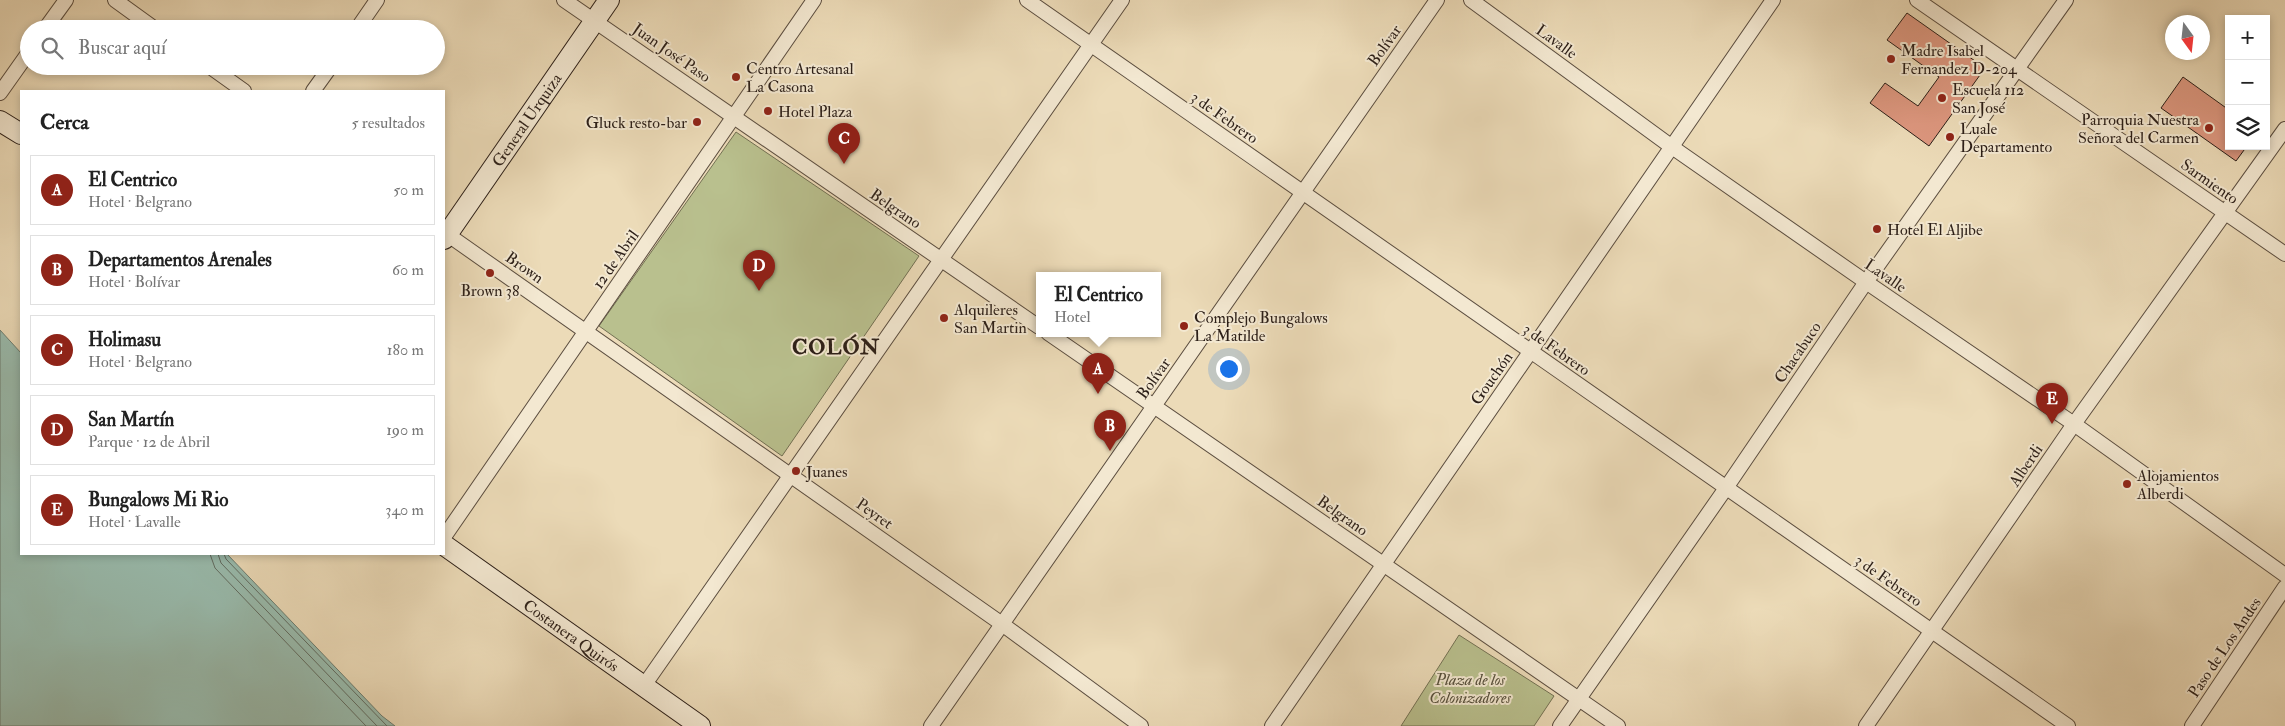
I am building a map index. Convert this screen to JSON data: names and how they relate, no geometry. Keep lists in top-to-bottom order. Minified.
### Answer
{"streets":{"main road":["General Urquiza","Costanera Quirós"],"street":["Lavalle","Bolívar","Juan José Paso","3 de Febrero","Sarmiento","Belgrano","12 de Abril","Brown","Chacabuco","Gouchón","Alberdi","Peyret","Paso de Los Andes"]},"crossings":[["Lavalle","Chacabuco"],["Lavalle","Gouchón"],["Lavalle","Alberdi"],["Bolívar","3 de Febrero"],["Bolívar","Belgrano"],["Bolívar","Peyret"],["Juan José Paso","General Urquiza"],["Juan José Paso","Belgrano"],["Juan José Paso","12 de Abril"],["3 de Febrero","Chacabuco"],["3 de Febrero","Gouchón"],["3 de Febrero","Alberdi"],["General Urquiza","Brown"],["Sarmiento","Chacabuco"],["Sarmiento","Alberdi"],["Belgrano","12 de Abril"],["Belgrano","Chacabuco"],["Belgrano","Gouchón"],["12 de Abril","Brown"],["12 de Abril","Peyret"],["Brown","Peyret"]],"districts":["COLÓN"],"parks":["Plaza de los Colonizadores"],"places":["Madre Isabel Fernandez D-204","Centro Artesanal La Casona","Escuela 112 San José","Hotel Plaza","Gluck resto-bar","Parroquia Nuestra Señora del Carmen","Luale Departamento","Hotel El Aljibe","Brown 38","Alquileres San Martin","Complejo Bungalows La Matilde","Juanes","Alojamientos Alberdi"],"north":"bottom","page":{"map_buttons":["+","−"],"search":"Buscar aquí","heading":["Cerca","5 resultados"],"pins":["C","D","A","E","B"],"list":[{"mark":"A","name":"El Centrico","note":"Hotel · Belgrano","value":"50 m"},{"mark":"B","name":"Departamentos Arenales","note":"Hotel · Bolívar","value":"60 m"},{"mark":"C","name":"Holimasu","note":"Hotel · Belgrano","value":"180 m"},{"mark":"D","name":"San Martín","note":"Parque · 12 de Abril","value":"190 m"},{"mark":"E","name":"Bungalows Mi Rio","note":"Hotel · Lavalle","value":"340 m"}],"popup":["El Centrico","Hotel"]}}
